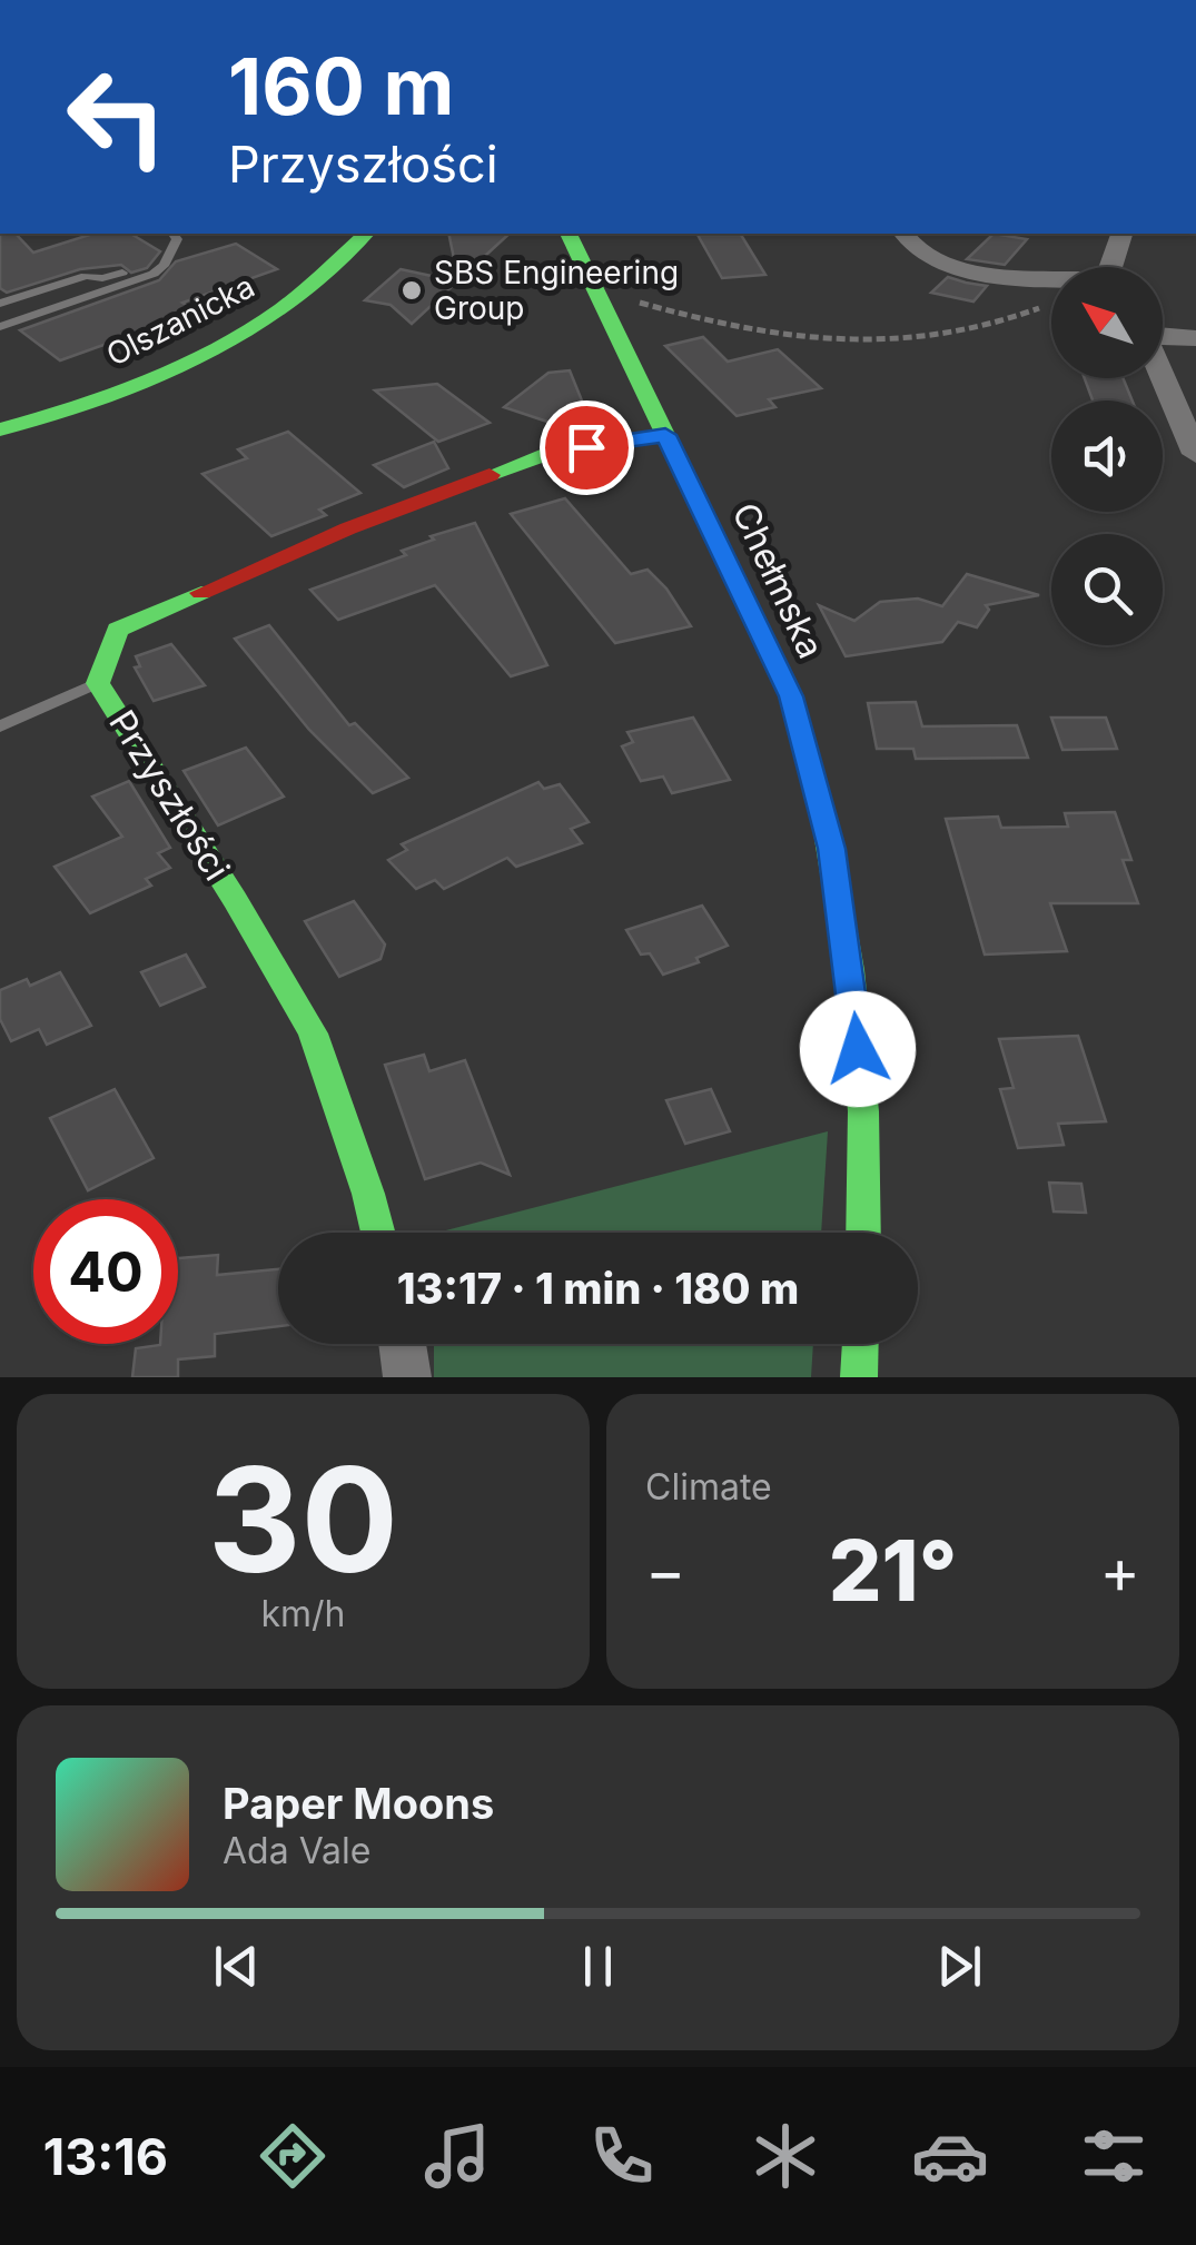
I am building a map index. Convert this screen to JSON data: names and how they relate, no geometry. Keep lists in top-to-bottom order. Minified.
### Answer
{"streets":{"street":["Olszanicka","Chełmska","Przyszłości"]},"crossings":[["Chełmska","Przyszłości"]],"places":["SBS Engineering Group"],"north":"top left","page":{"turn":["160 m","Przyszłości"],"limit":"40","trip":"13:17 · 1 min · 180 m","tile":[["30","km/h"],"Climate"],"heat":["−","21°","+"],"song":["Paper Moons","Ada Vale"],"tabs":"13:16"}}
